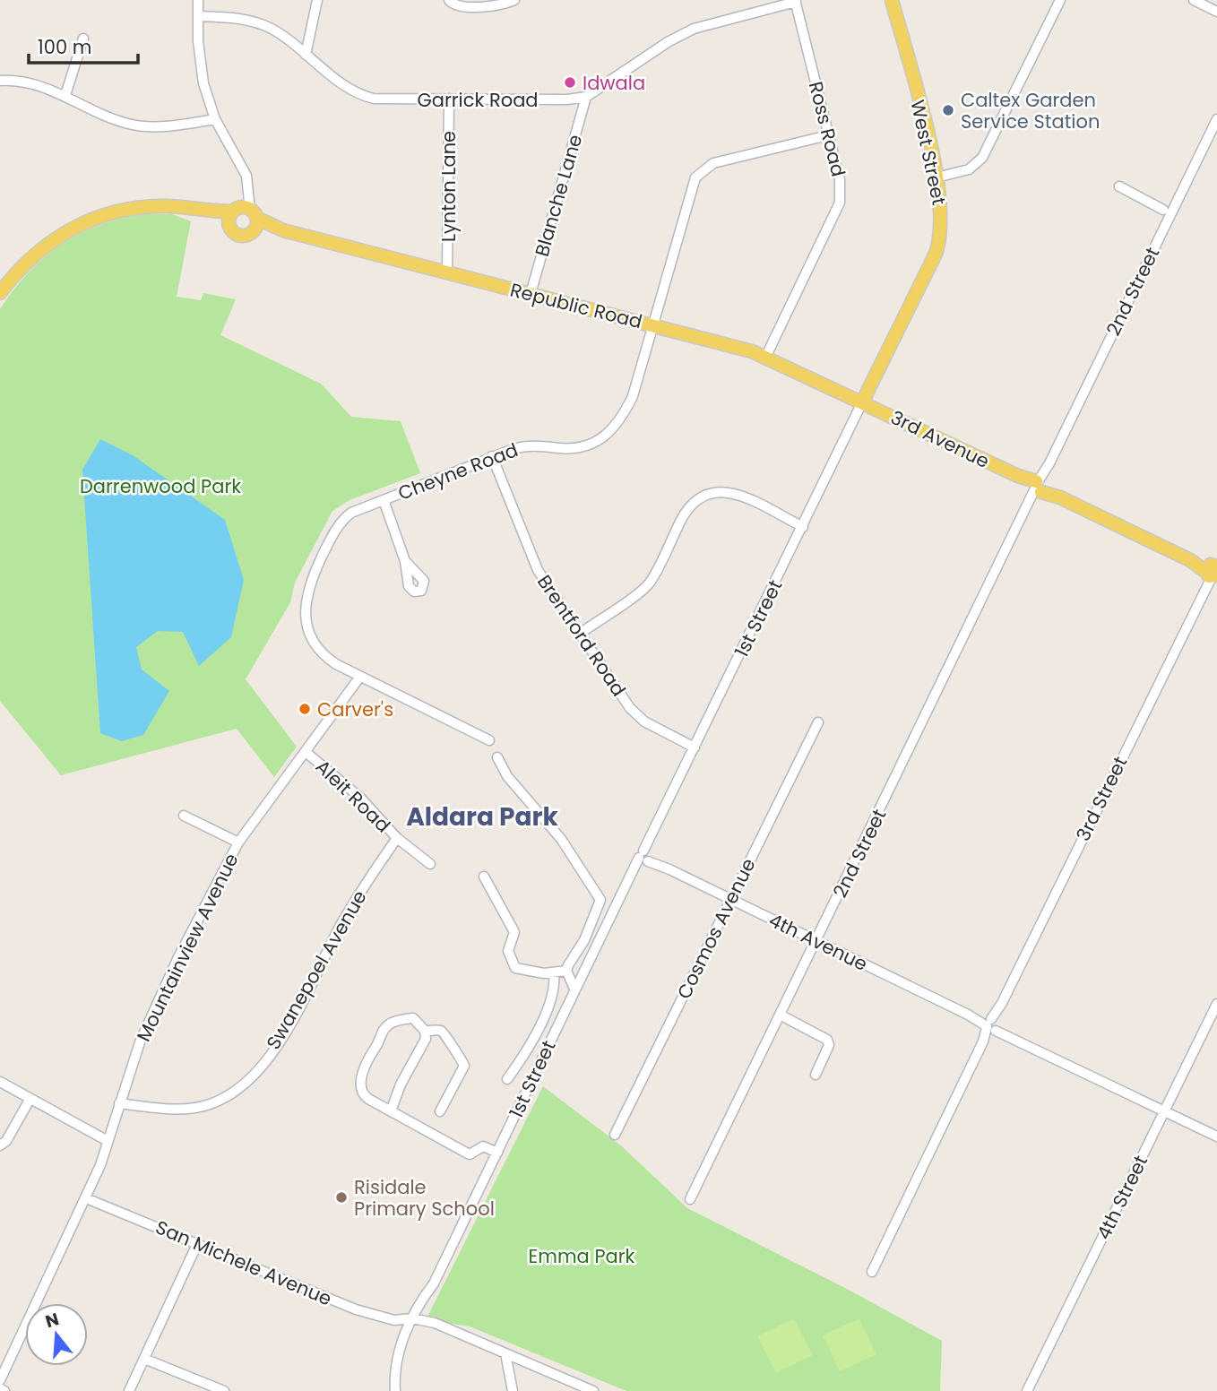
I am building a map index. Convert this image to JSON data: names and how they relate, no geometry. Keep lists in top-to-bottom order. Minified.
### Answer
{"streets":{"main road":["West Street","Republic Road","3rd Avenue"],"street":["Garrick Road","Ross Road","Lynton Lane","Blanche Lane","2nd Street","Cheyne Road","1st Street","Brentford Road","Aleit Road","3rd Street","Cosmos Avenue","4th Avenue","Mountainview Avenue","Swanepoel Avenue","4th Street","San Michele Avenue"]},"crossings":[["Garrick Road","Ross Road"],["Garrick Road","Lynton Lane"],["Garrick Road","Blanche Lane"],["Ross Road","Republic Road"],["Ross Road","Cheyne Road"],["West Street","Republic Road"],["West Street","3rd Avenue"],["West Street","1st Street"],["Lynton Lane","Republic Road"],["Blanche Lane","Republic Road"],["2nd Street","3rd Avenue"],["2nd Street","4th Avenue"],["Republic Road","3rd Avenue"],["Republic Road","Cheyne Road"],["Republic Road","1st Street"],["3rd Avenue","1st Street"],["3rd Avenue","3rd Street"],["Cheyne Road","Brentford Road"],["Cheyne Road","Mountainview Avenue"],["1st Street","Brentford Road"],["1st Street","4th Avenue"],["1st Street","San Michele Avenue"],["Aleit Road","Mountainview Avenue"],["Aleit Road","Swanepoel Avenue"],["3rd Street","4th Avenue"],["Cosmos Avenue","4th Avenue"],["4th Avenue","4th Street"],["Mountainview Avenue","Swanepoel Avenue"],["Mountainview Avenue","San Michele Avenue"]],"districts":["Aldara Park"],"parks":["Darrenwood Park","Emma Park"],"places":["Idwala","Caltex Garden Service Station","Carver's","Risidale Primary School"],"scale_bar":"100 m","north":"top"}
